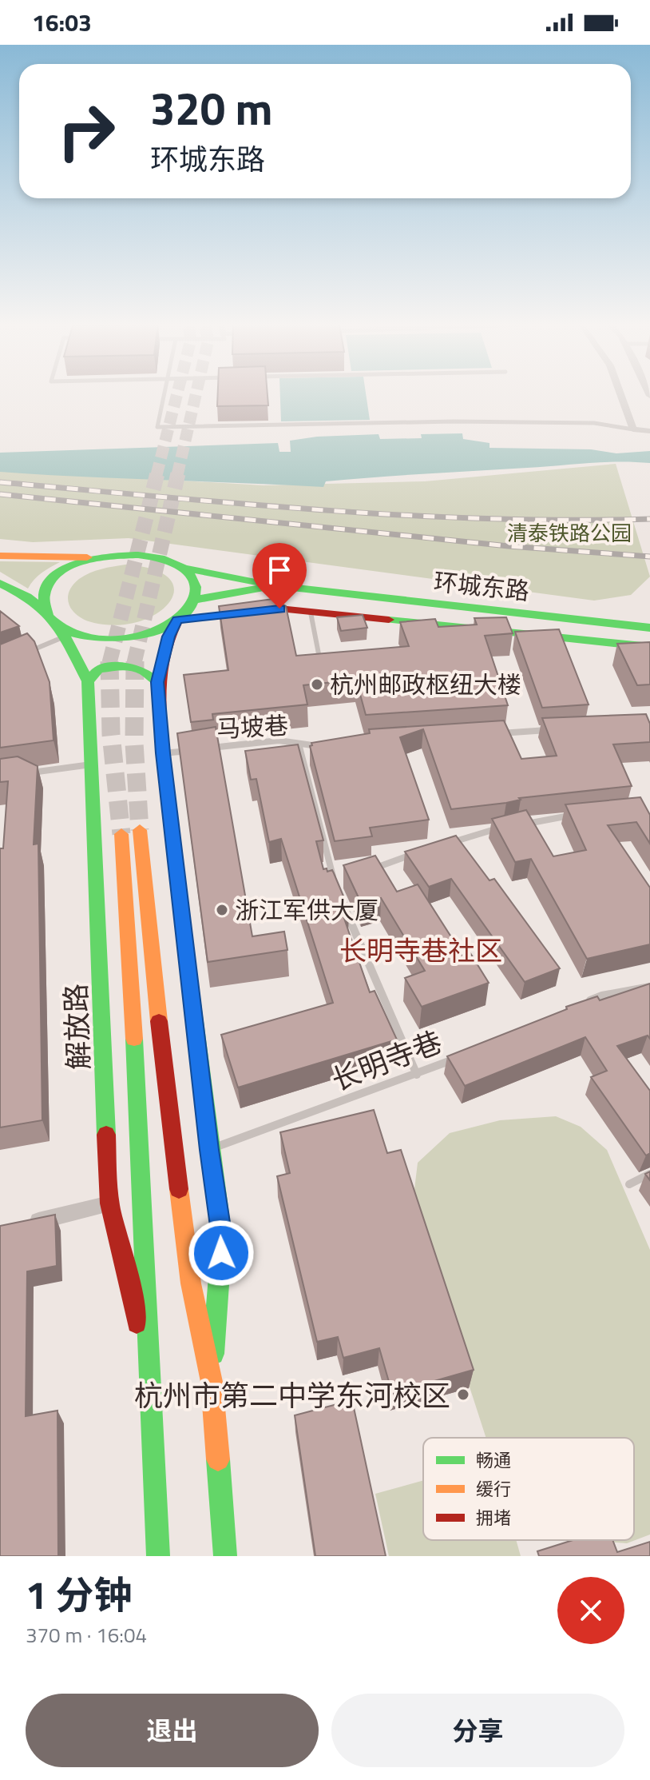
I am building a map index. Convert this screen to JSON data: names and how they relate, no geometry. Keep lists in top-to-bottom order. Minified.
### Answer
{"streets":{"main road":["环城东路","解放路"],"lane":["马坡巷","长明寺巷"]},"crossings":[["环城东路","解放路"]],"districts":["长明寺巷社区"],"parks":["清泰铁路公园"],"places":["杭州邮政枢纽大楼","浙江军供大厦","杭州市第二中学东河校区"],"legend":["畅通","缓行","拥堵"],"page":{"status":"16:03","turn":["320 m","环城东路"],"heading":["1 分钟","370 m · 16:04"],"buttons":["退出","分享"]}}
